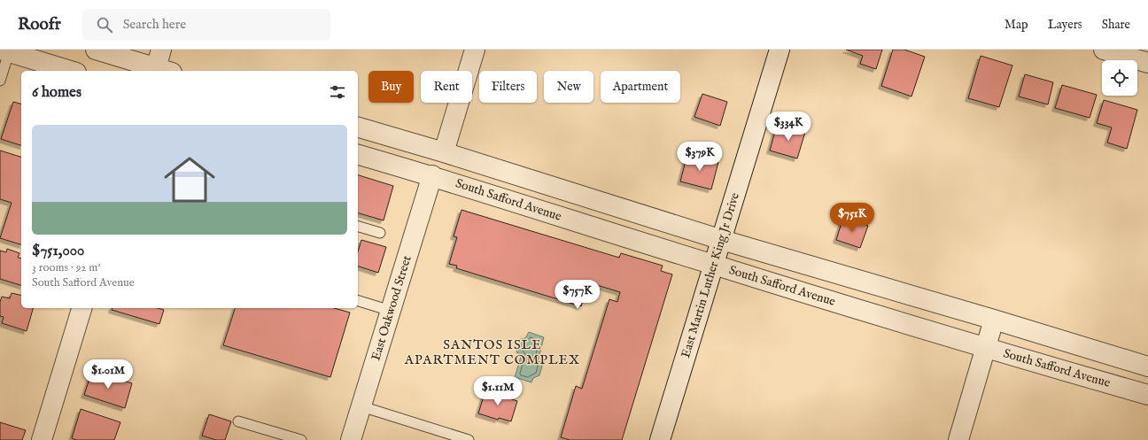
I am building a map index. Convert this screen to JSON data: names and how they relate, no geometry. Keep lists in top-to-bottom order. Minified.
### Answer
{"streets":{"street":["South Safford Avenue","East Martin Luther King Jr Drive","East Oakwood Street"]},"crossings":[["South Safford Avenue","East Martin Luther King Jr Drive"],["South Safford Avenue","East Oakwood Street"]],"districts":["SANTOS ISLE APARTMENT COMPLEX"],"page":{"header":"Roofr","search":"Search here","nav":["Map","Layers","Share"],"chip":["Buy","Rent","Filters","New","Apartment"],"heading":"6 homes","price":["$334K","$379K","$751K","$757K","$1.01M","$1.11M"],"list":[{"name":"$751,000","note":"3 rooms · 92 m² · South Safford Avenue"}]}}
